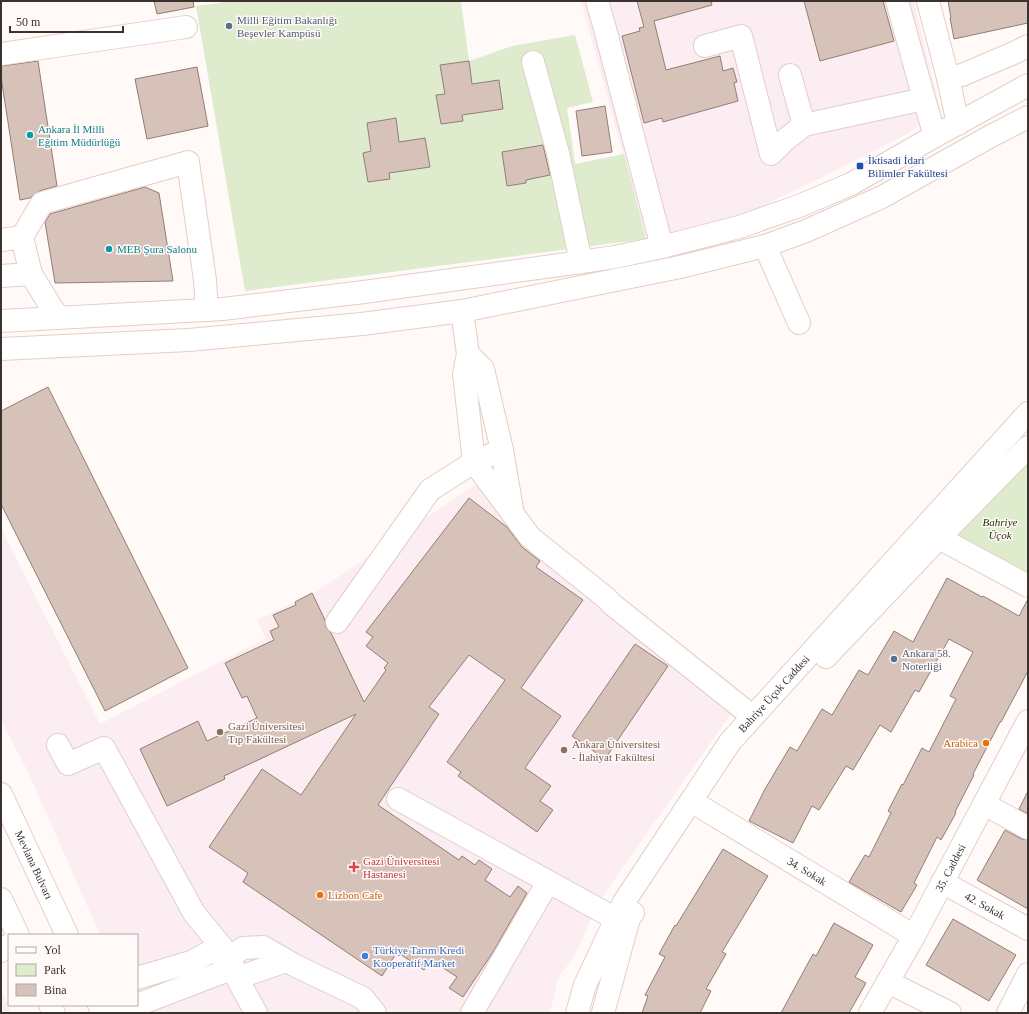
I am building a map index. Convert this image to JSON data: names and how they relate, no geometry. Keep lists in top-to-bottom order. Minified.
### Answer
{"streets":{"main road":["Bahriye Üçok Caddesi","Mevlana Bulvarı","35. Caddesi","34. Sokak","42. Sokak"]},"crossings":[["Bahriye Üçok Caddesi","34. Sokak"],["35. Caddesi","34. Sokak"],["35. Caddesi","42. Sokak"]],"parks":["Bahriye Üçok"],"places":{"other":["Milli Eğitim Bakanlığı Beşevler Kampüsü","Ankara İl Milli Eğitim Müdürlüğü","MEB Şura Salonu","Ankara 58. Noterliği","Gazi Üniversitesi Tıp Fakültesi","Arabica","Ankara Üniversitesi - İlahiyat Fakültesi","Lizbon Cafe","Türkiye Tarım Kredi Kooperatif Market"],"transit":["İktisadi İdari Bilimler Fakültesi"],"health":["Gazi Üniversitesi Hastanesi"]},"legend":["Yol","Park","Bina"],"scale_bar":"50 m"}
